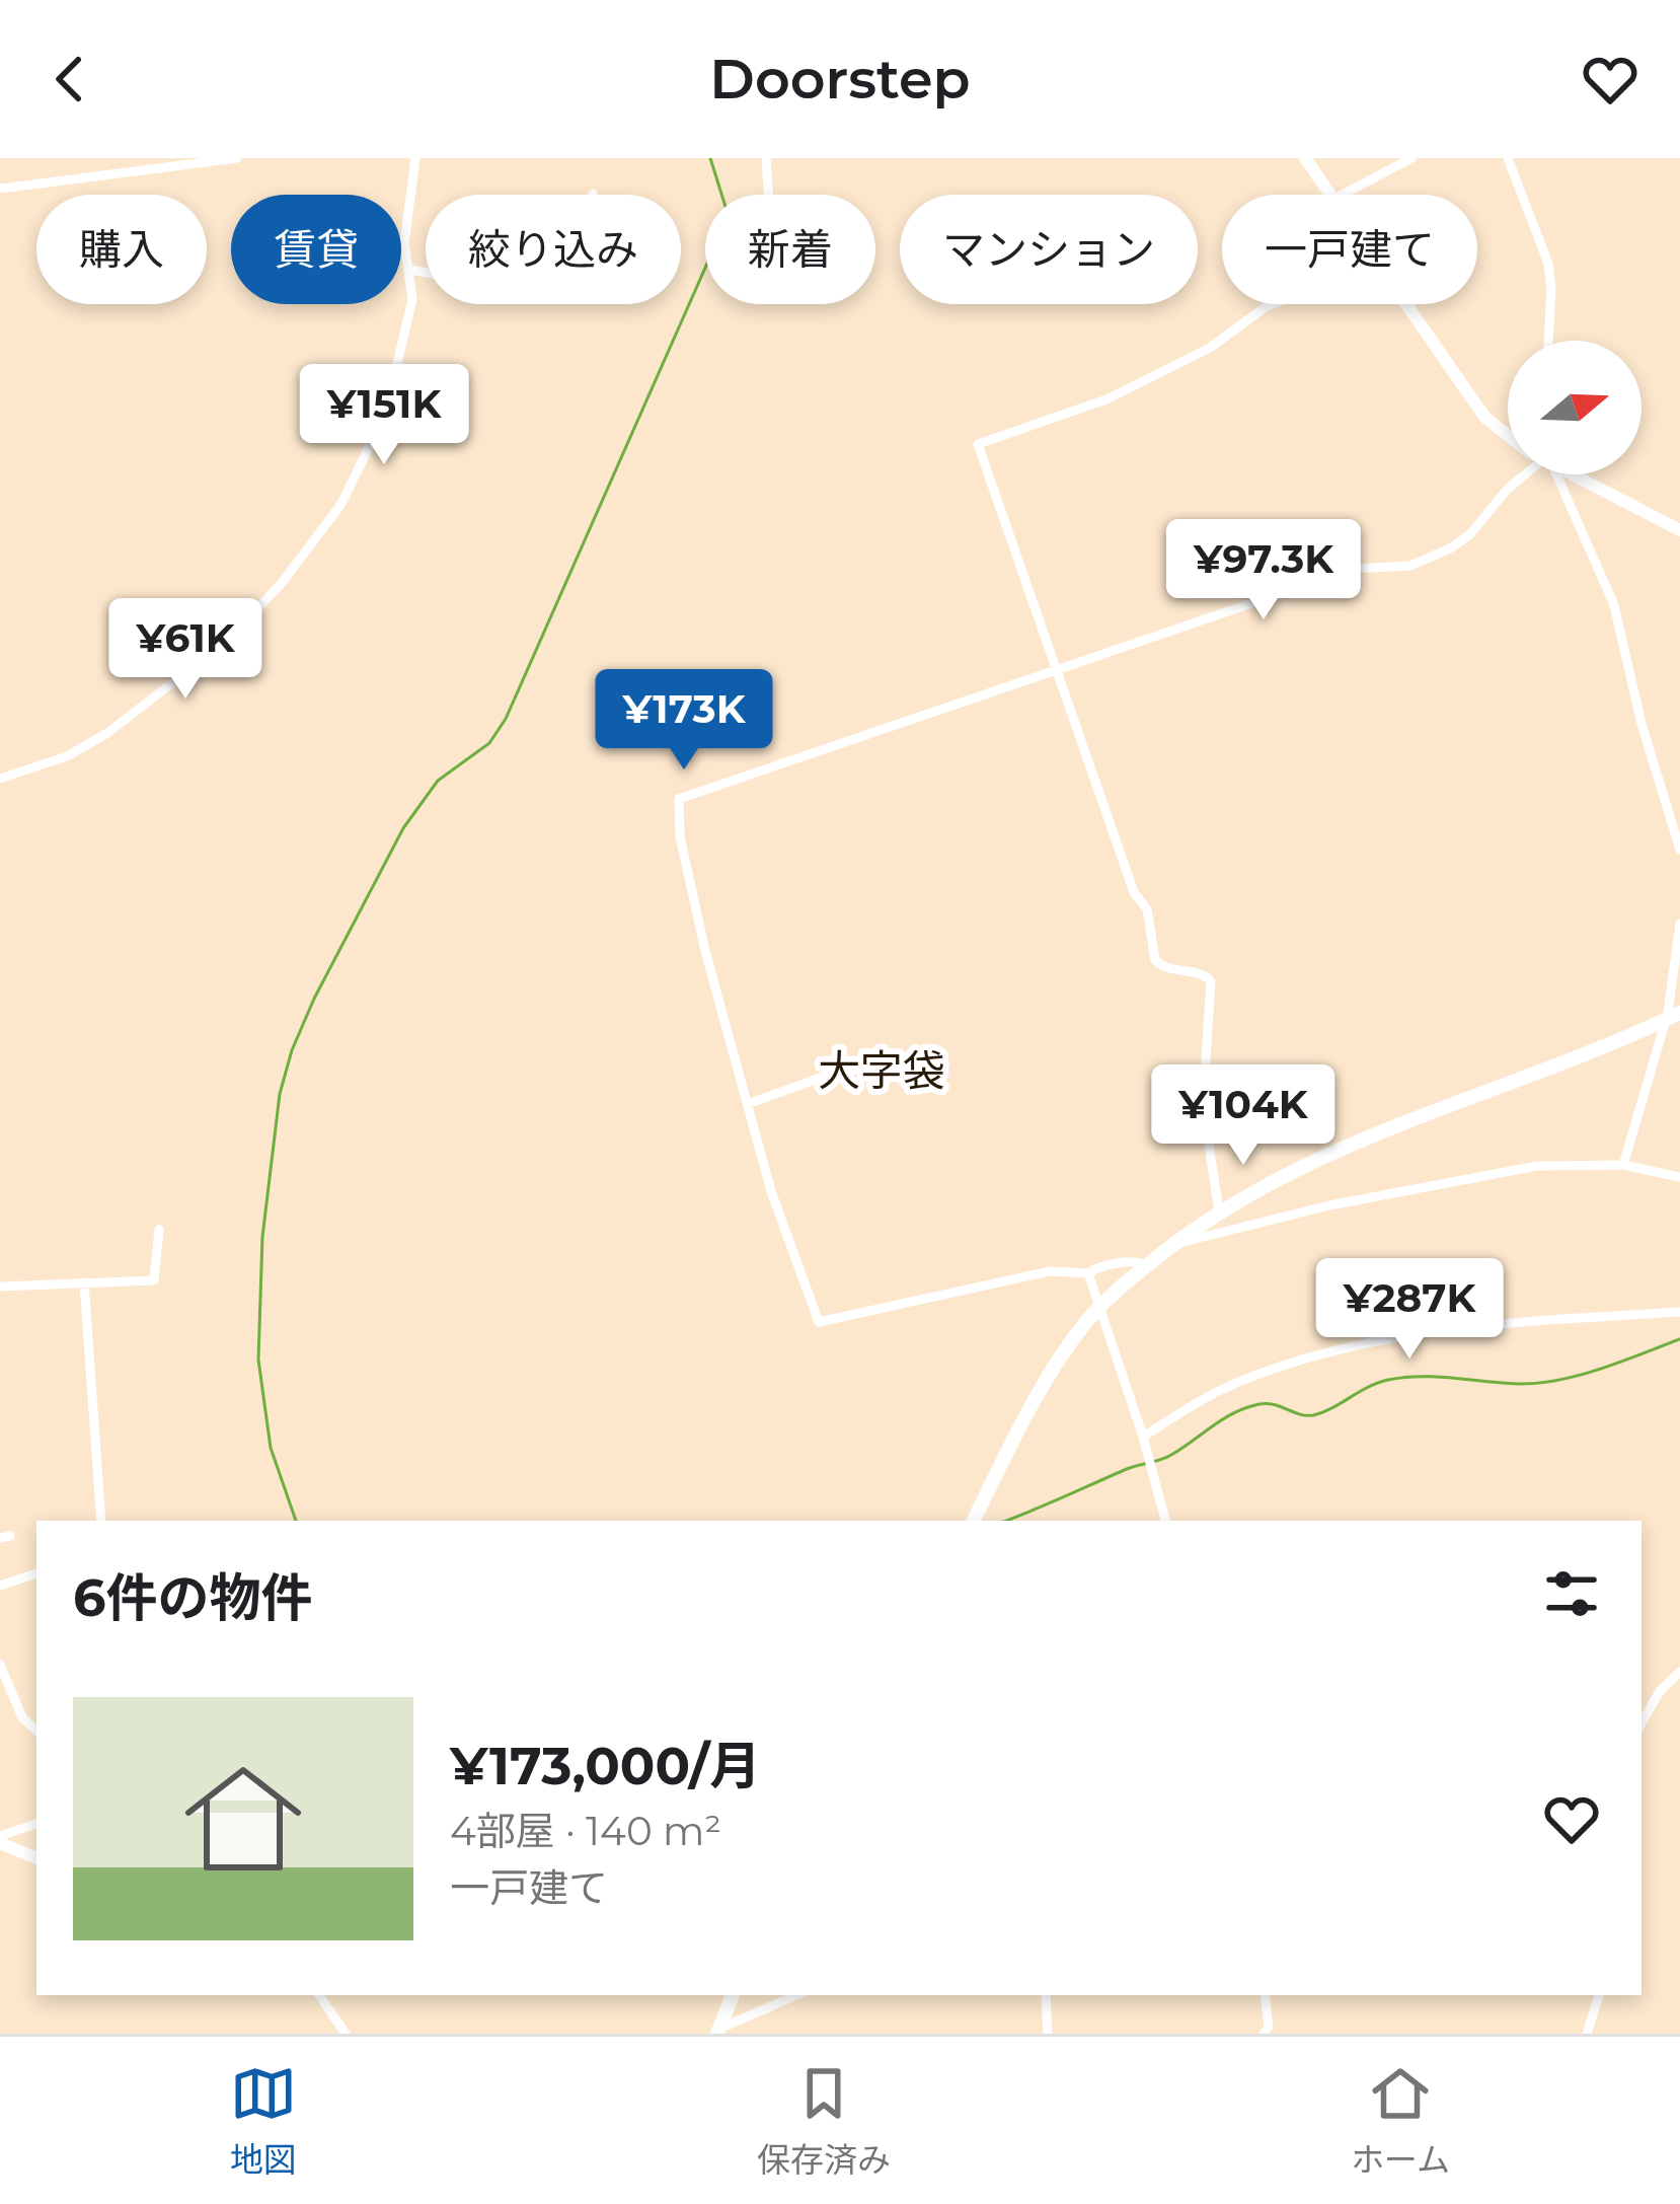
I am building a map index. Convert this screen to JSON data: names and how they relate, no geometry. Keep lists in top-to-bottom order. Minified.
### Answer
{"districts":["大字袋"],"north":"right","page":{"header":"Doorstep","chip":["購入","賃貸","絞り込み","新着","マンション","一戸建て"],"price":["¥151K","¥97.3K","¥61K","¥173K","¥104K","¥287K"],"heading":"6件の物件","list":[{"name":"¥173,000/月","note":"4部屋 · 140 m² · 一戸建て"}],"tabs":["地図","保存済み","ホーム"]}}
